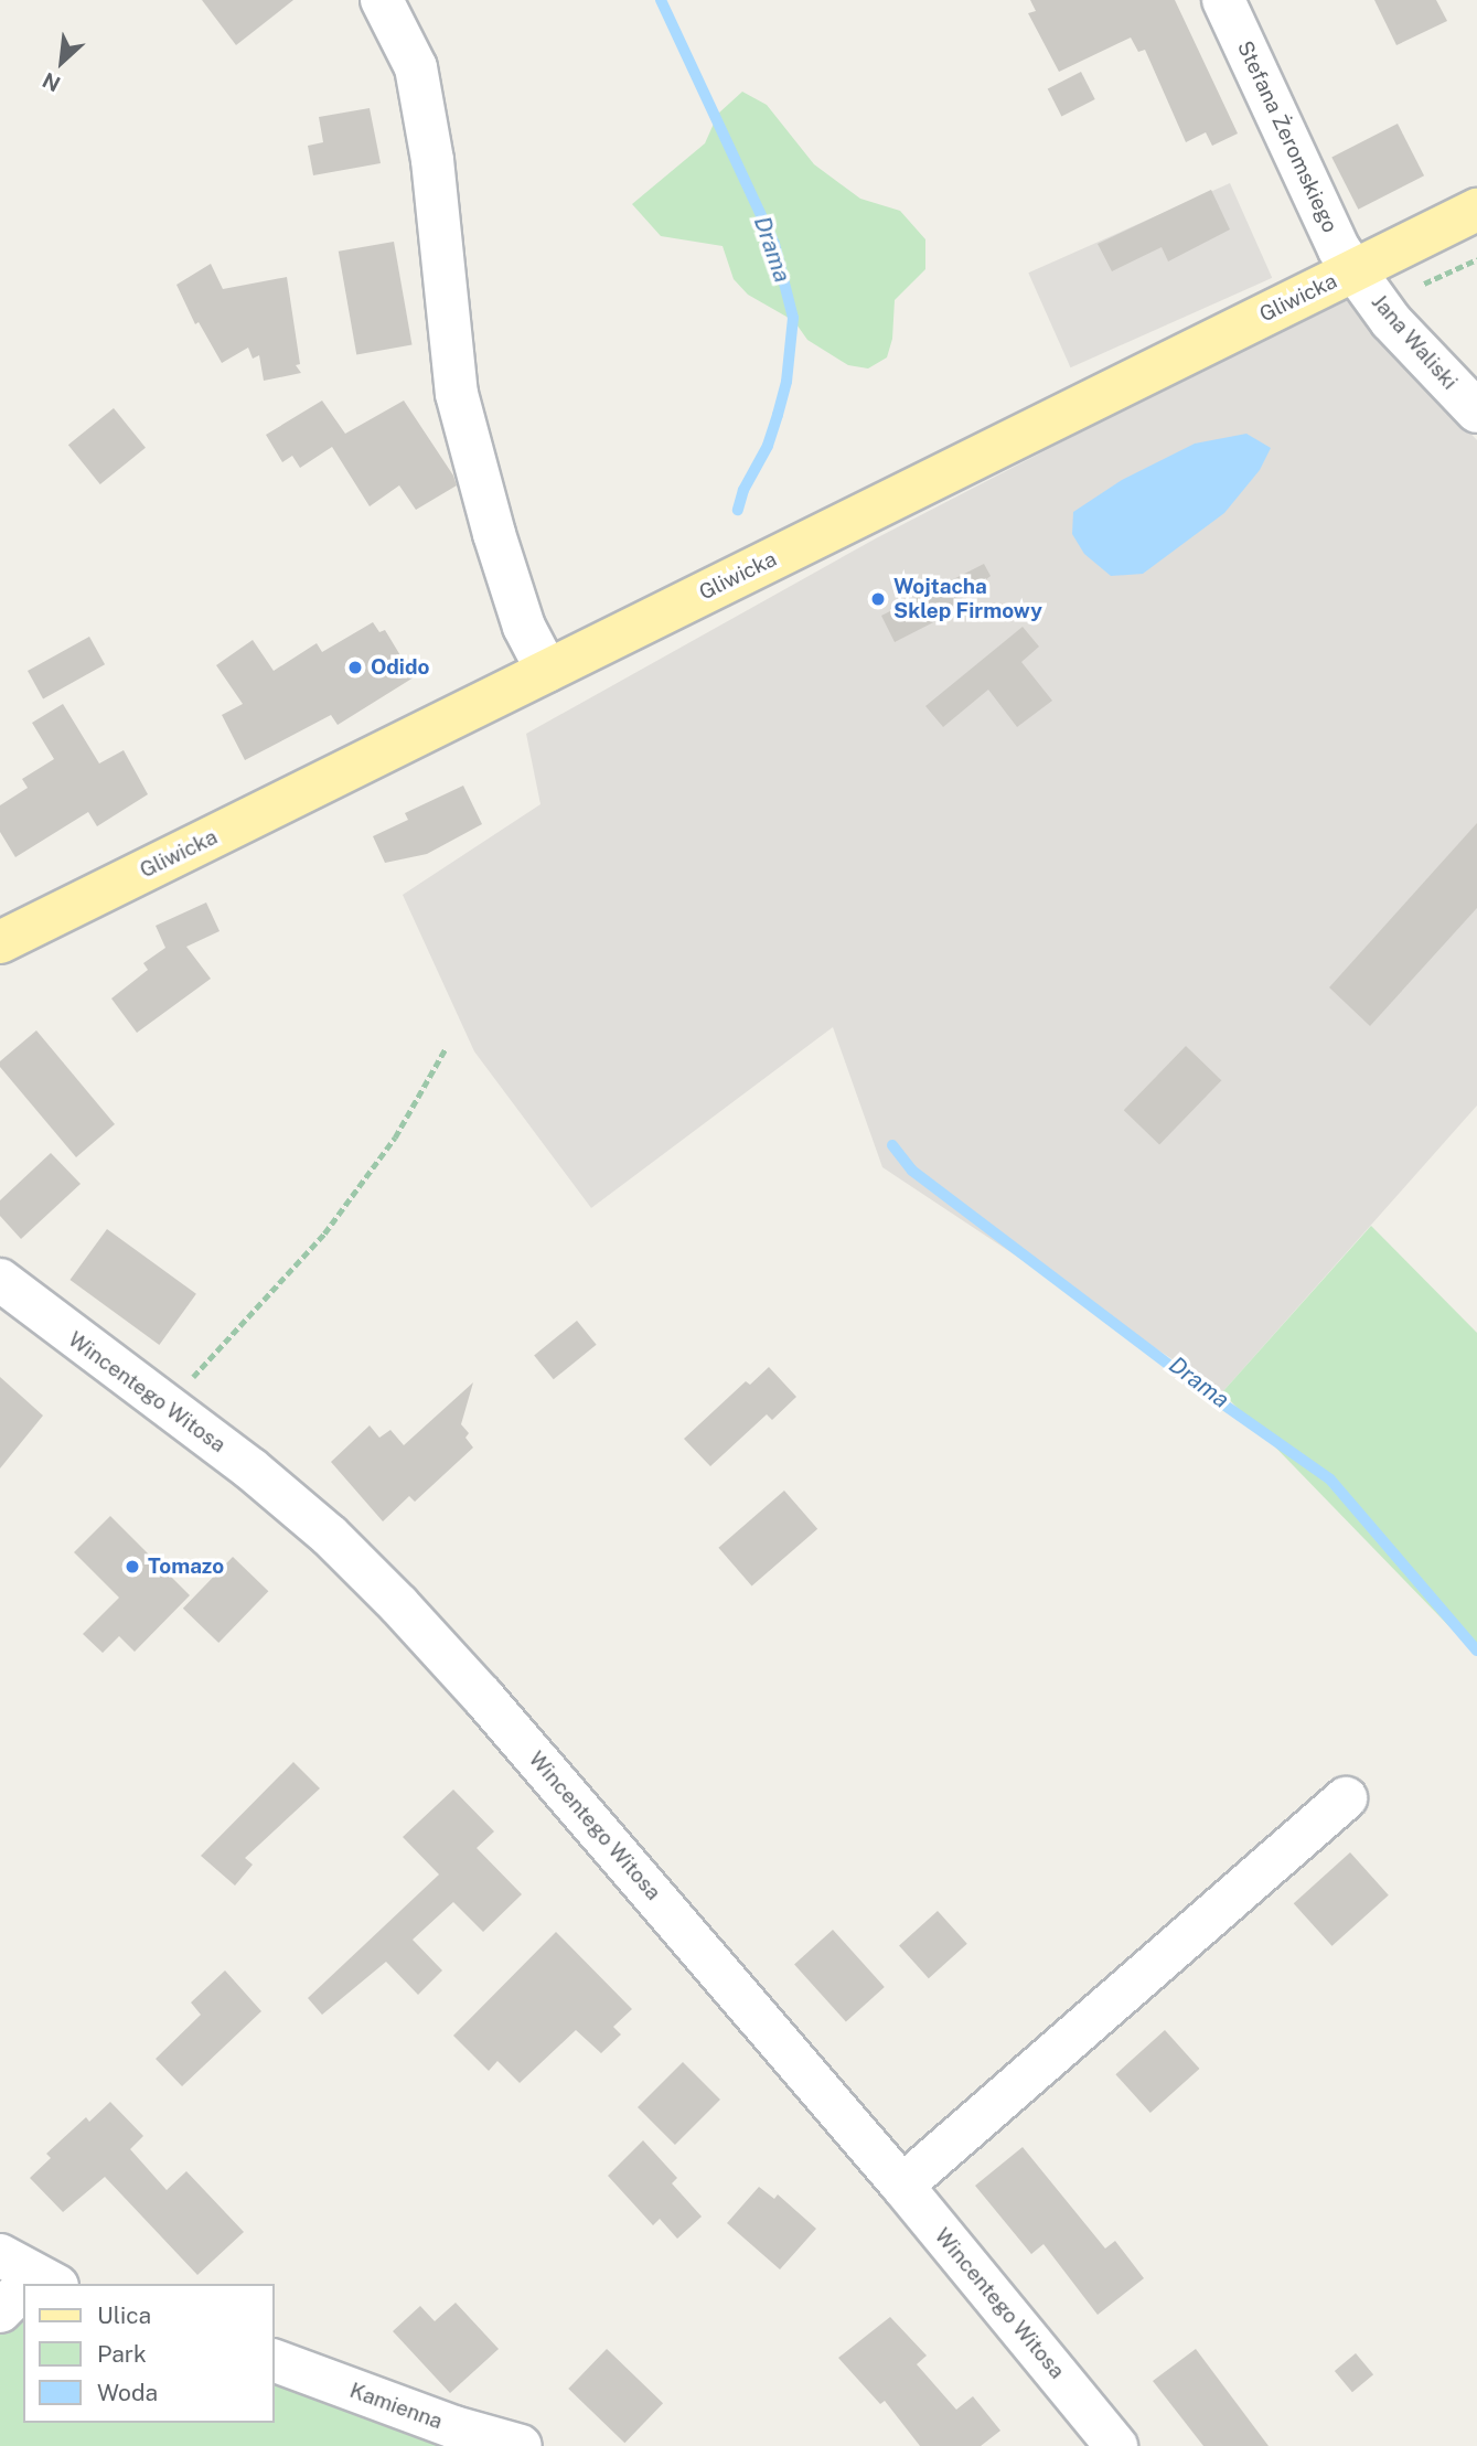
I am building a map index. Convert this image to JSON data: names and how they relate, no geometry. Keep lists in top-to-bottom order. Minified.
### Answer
{"streets":{"main road":["Gliwicka"],"street":["Stefana Żeromskiego","Jana Waliski","Wincentego Witosa","Kamienna"]},"crossings":[["Stefana Żeromskiego","Gliwicka"],["Stefana Żeromskiego","Jana Waliski"],["Gliwicka","Jana Waliski"]],"water":["Drama"],"places":["Wojtacha Sklep Firmowy","Odido","Tomazo"],"legend":["Ulica","Park","Woda"],"north":"bottom left"}
